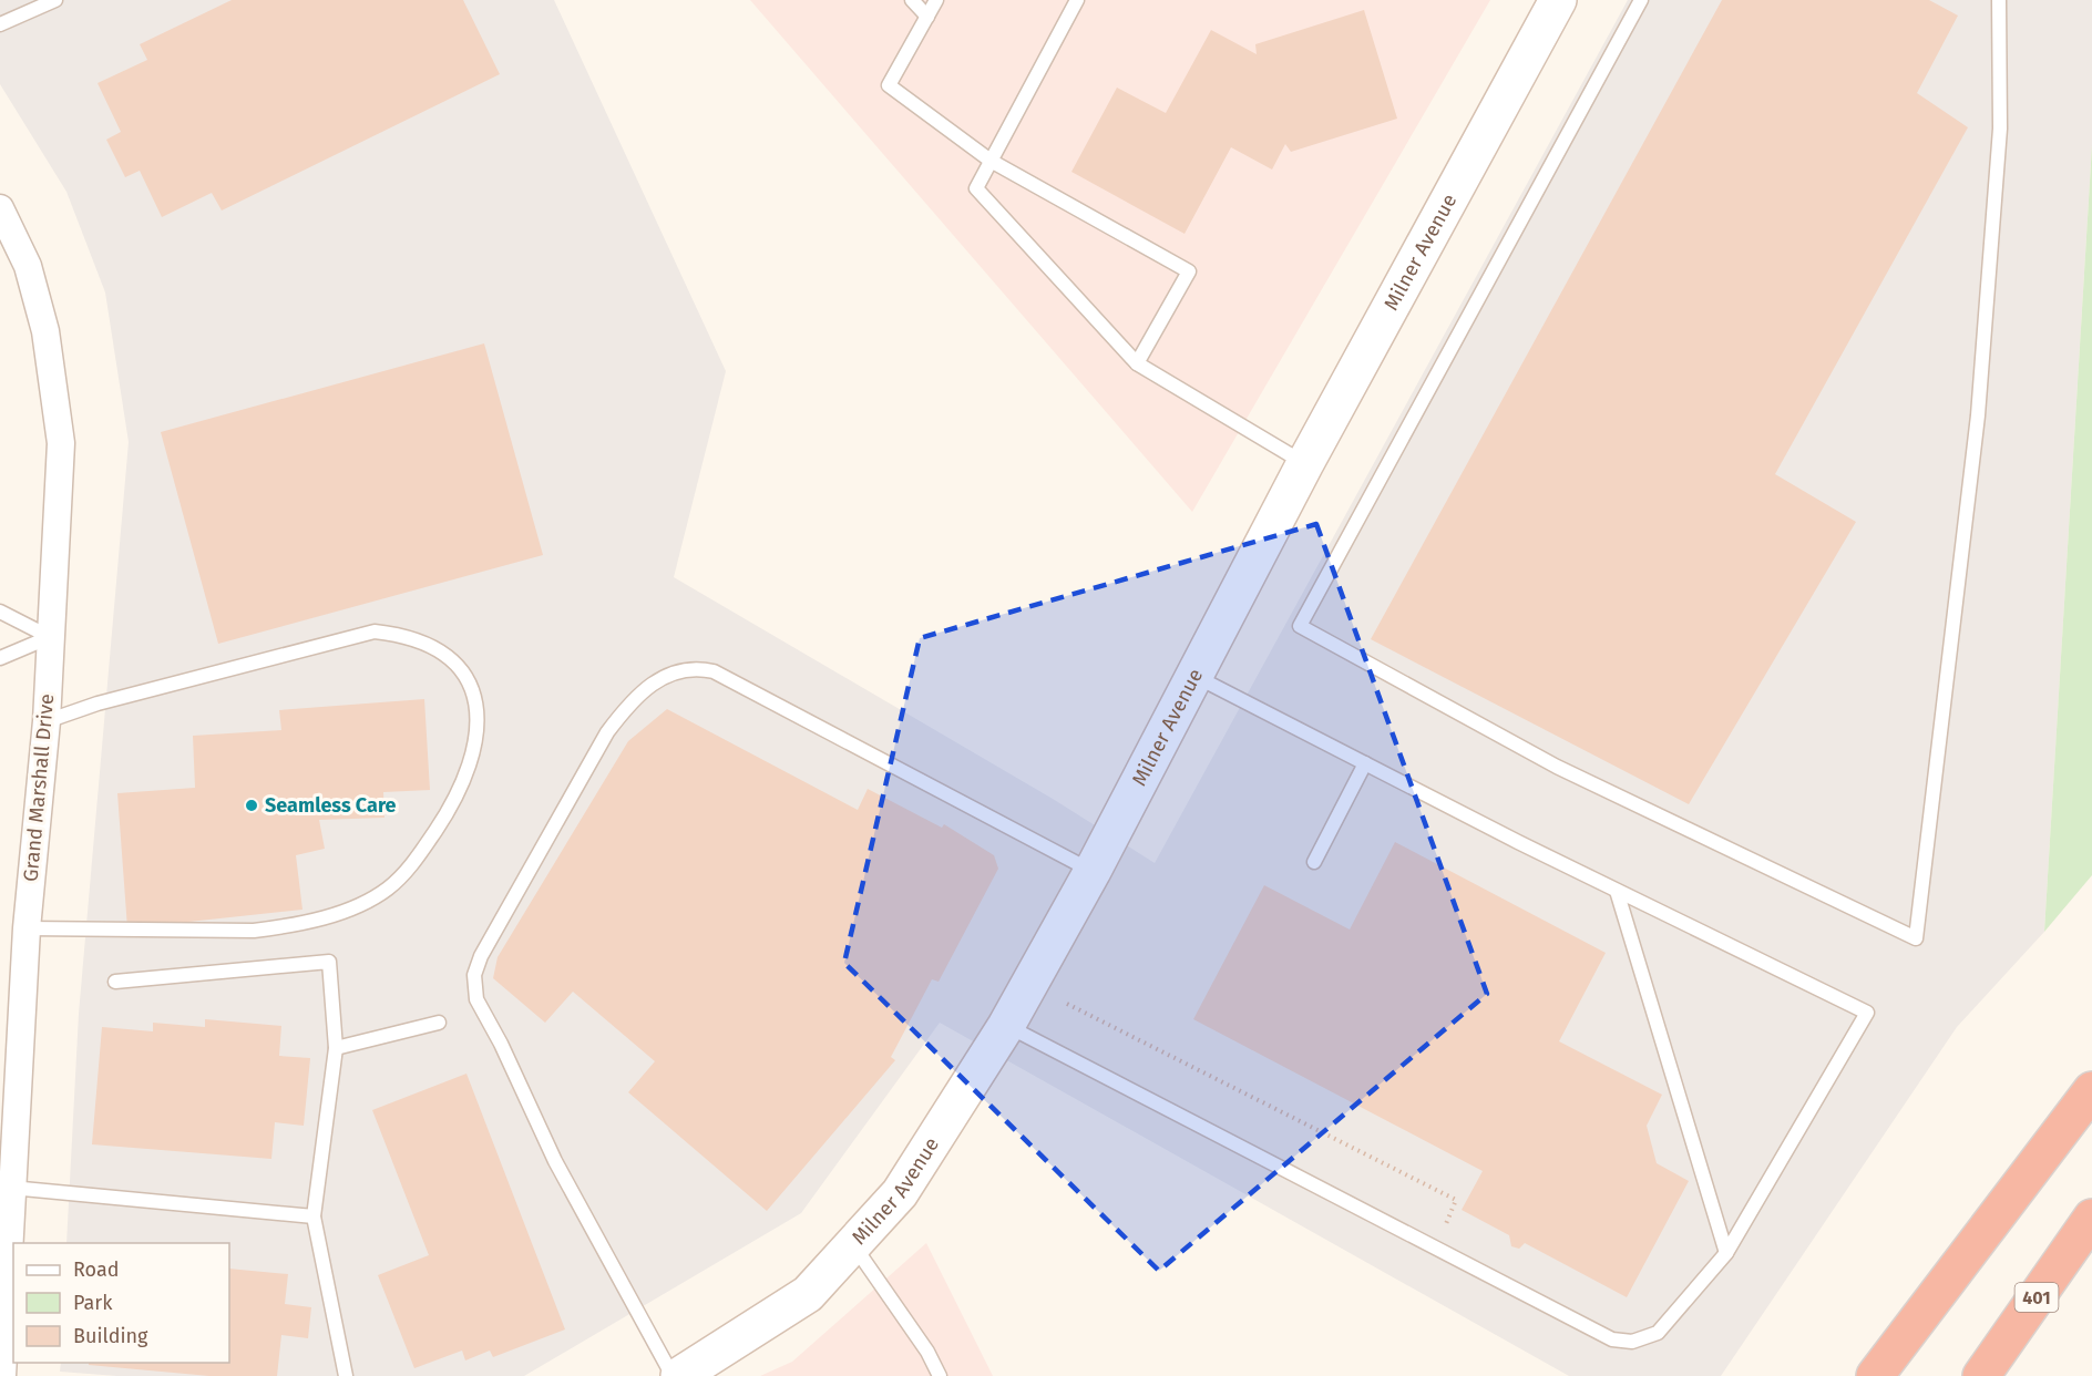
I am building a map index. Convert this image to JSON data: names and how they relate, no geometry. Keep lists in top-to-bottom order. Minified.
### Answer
{"streets":{"highway":["401"],"street":["Milner Avenue","Grand Marshall Drive"]},"places":["Seamless Care"],"legend":["Road","Park","Building"]}
